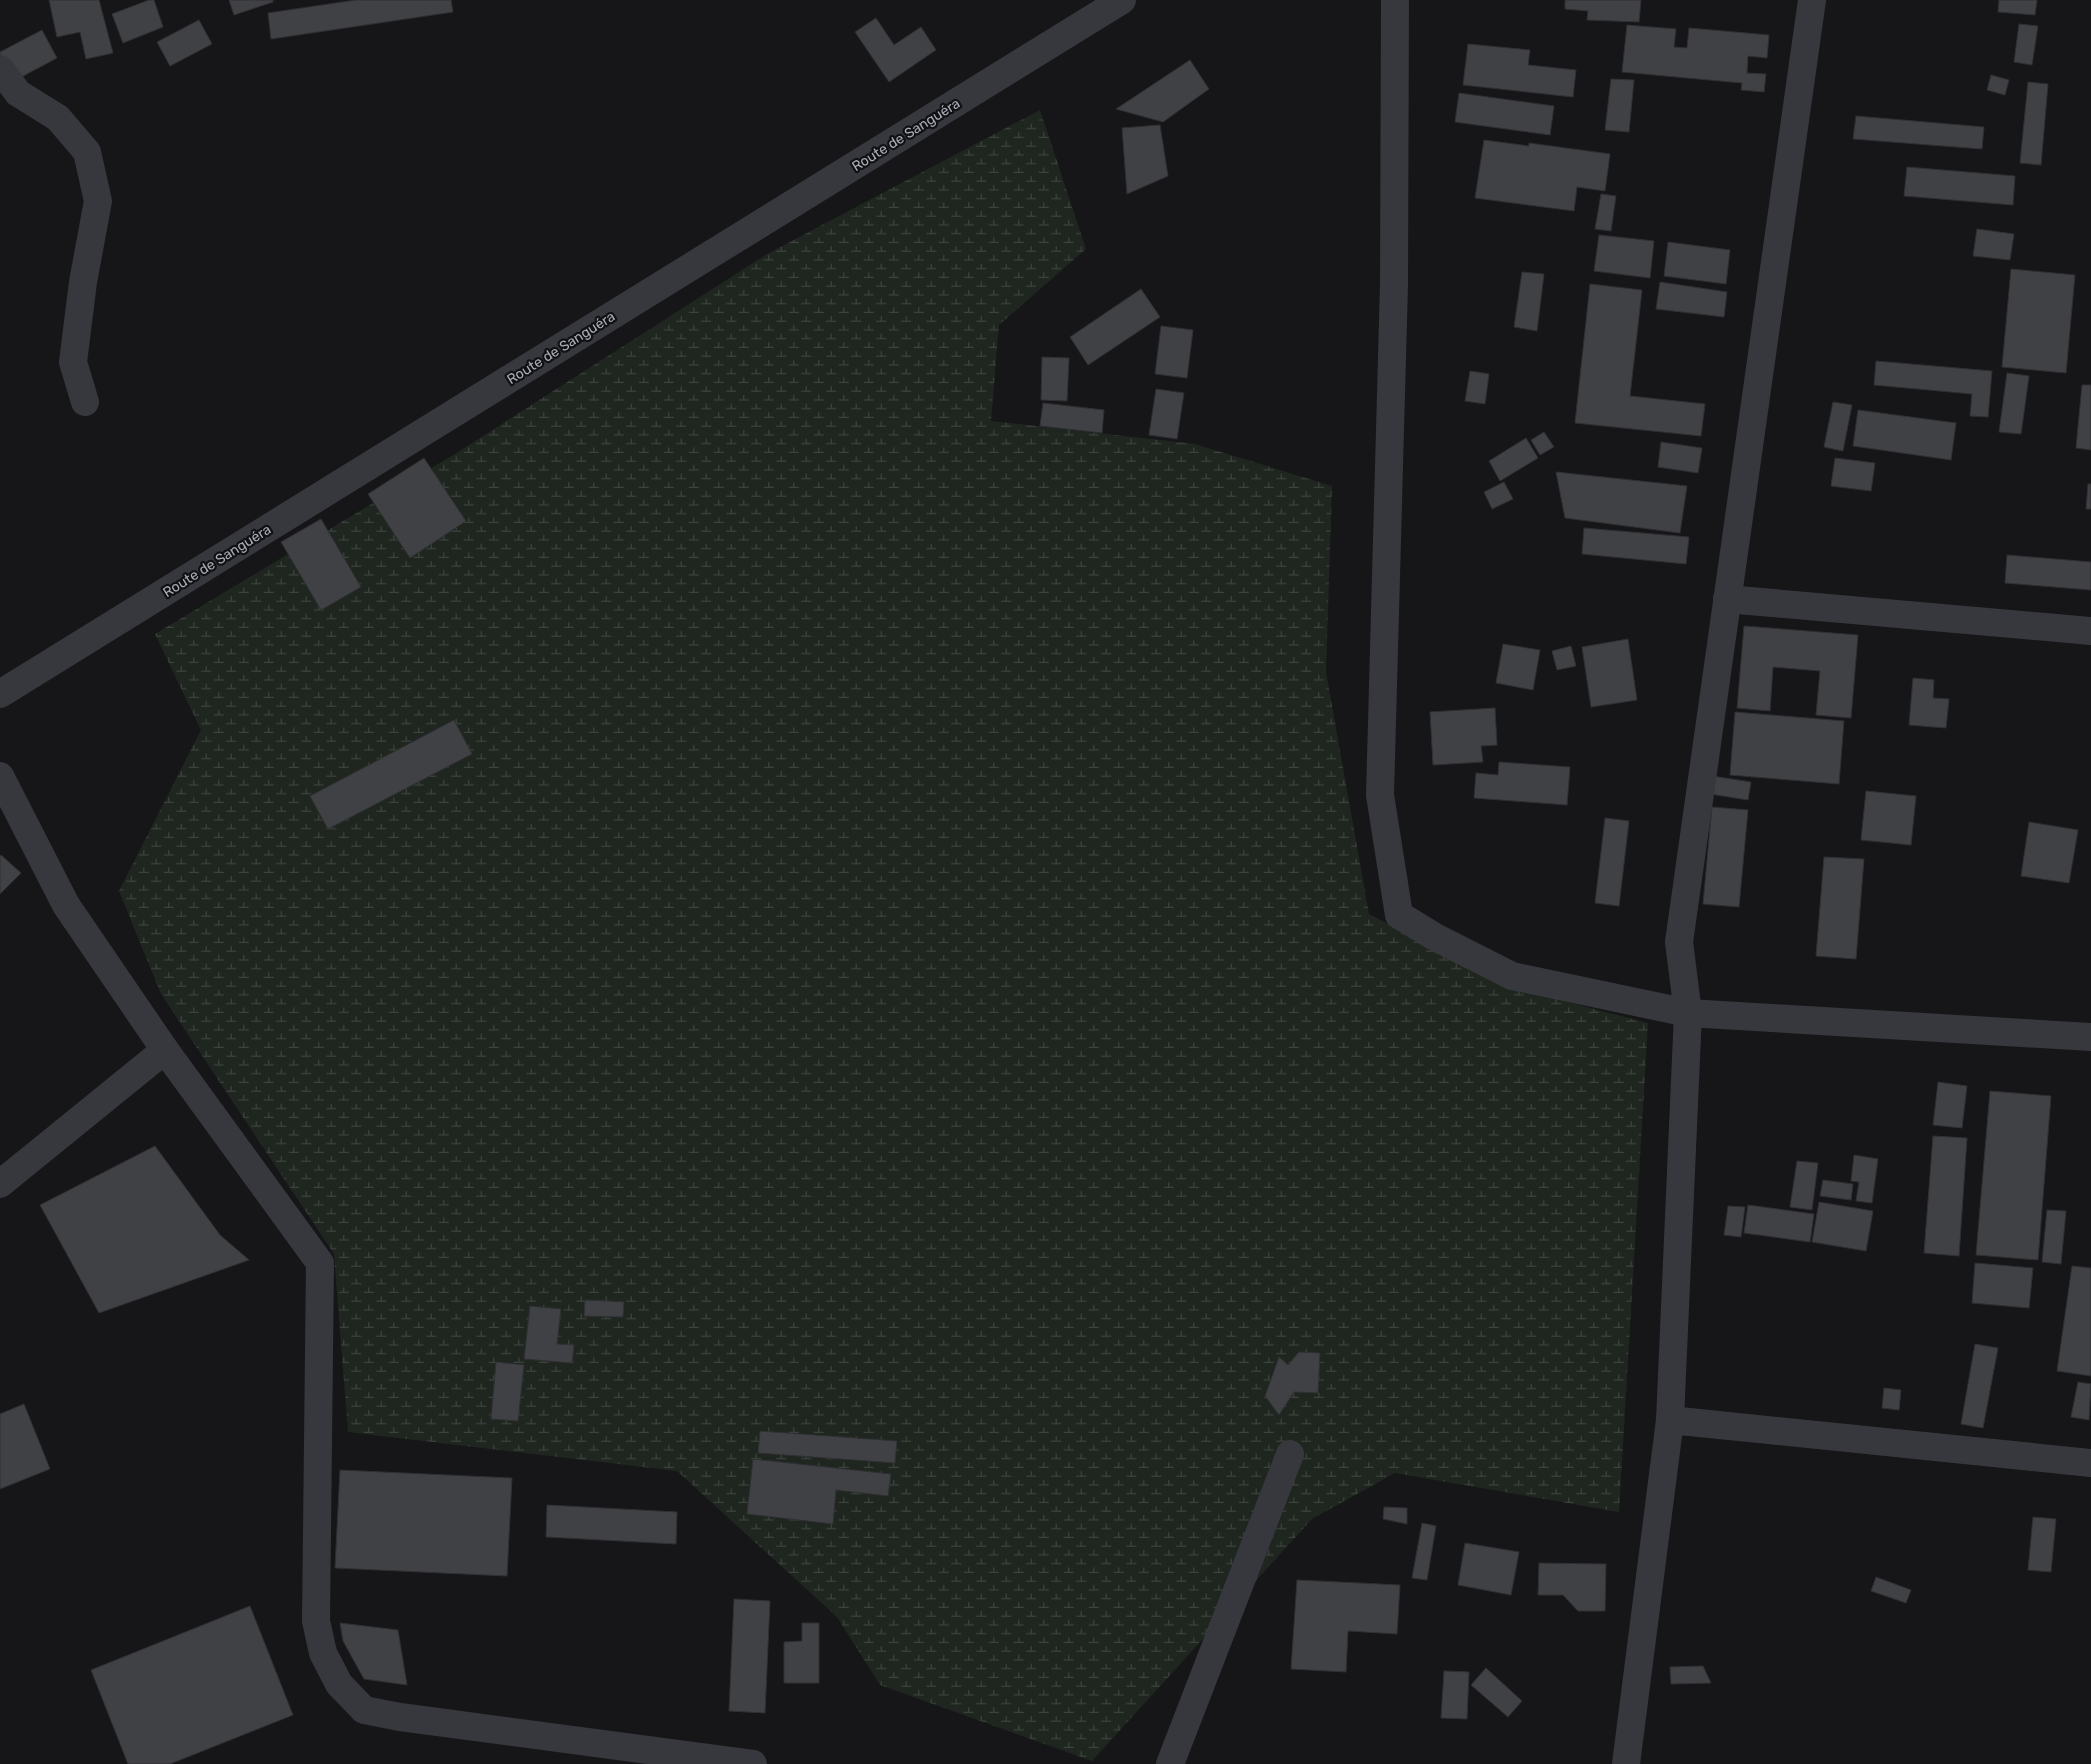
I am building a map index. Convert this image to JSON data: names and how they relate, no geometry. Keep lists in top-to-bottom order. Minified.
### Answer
{"streets":{"street":["Route de Sanguéra"]}}
